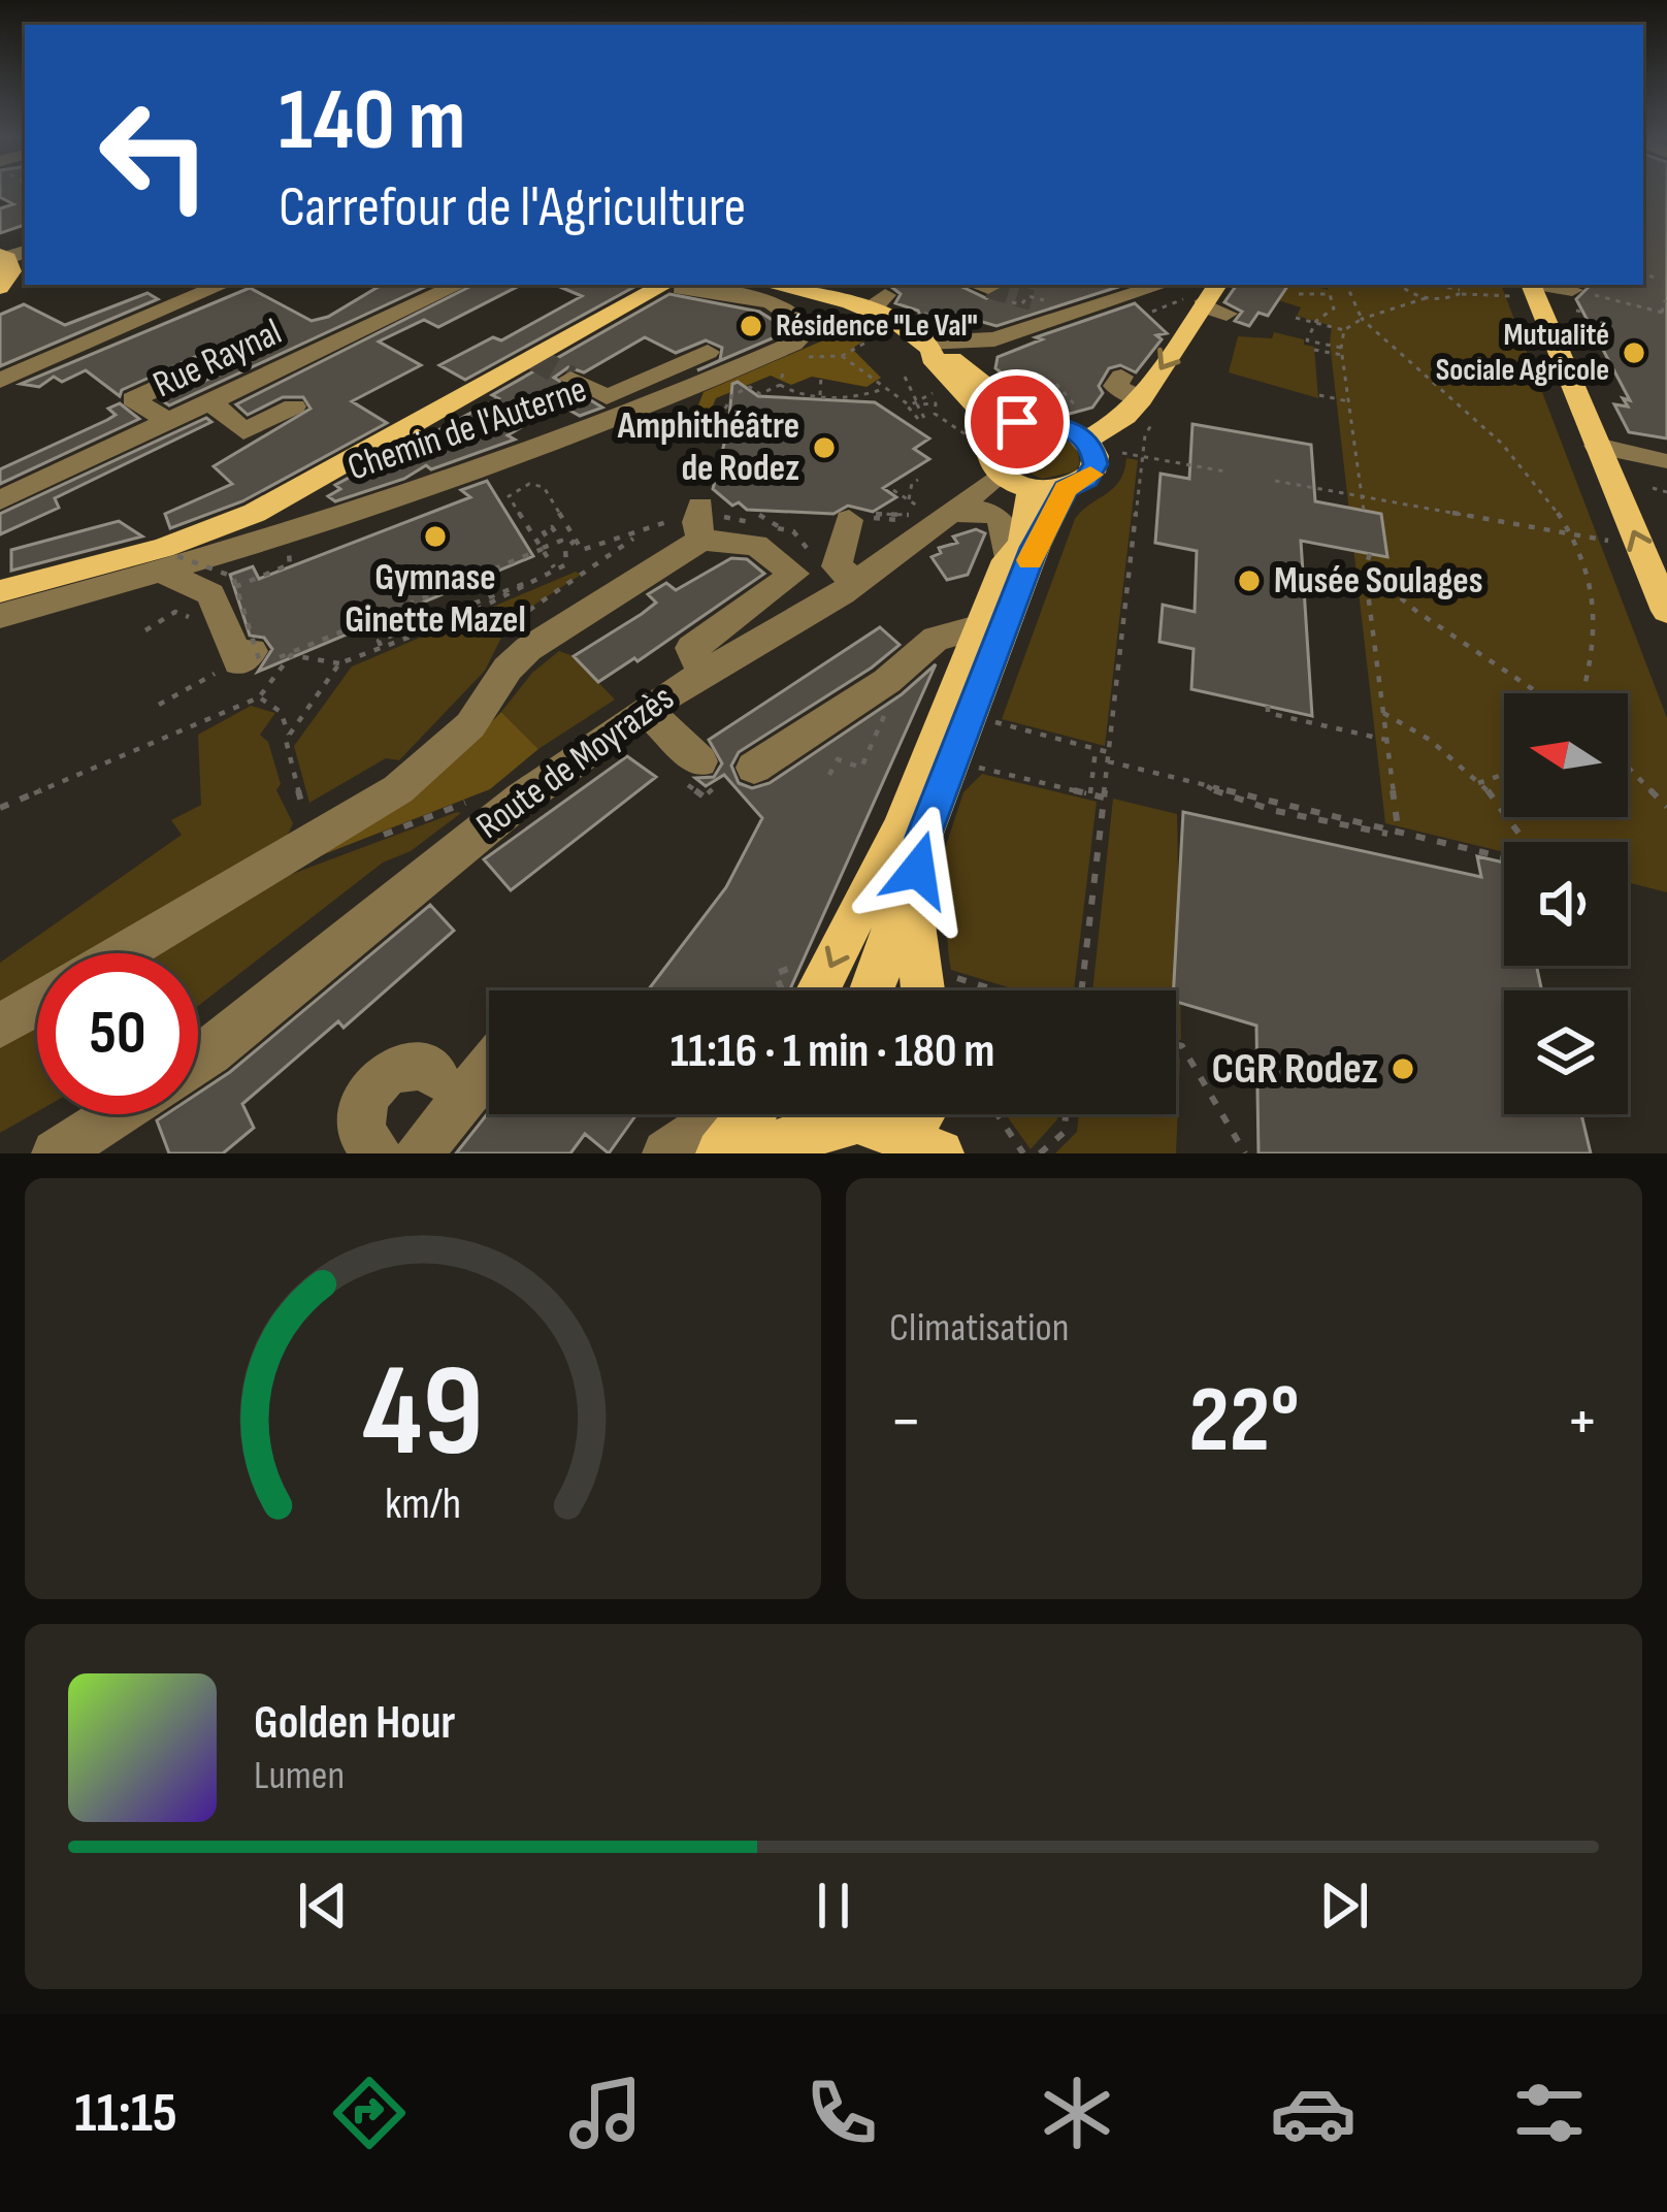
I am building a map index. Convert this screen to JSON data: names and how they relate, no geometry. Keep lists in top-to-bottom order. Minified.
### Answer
{"streets":{"street":["Rue Raynal","Chemin de l'Auterne","Route de Moyrazès"]},"places":["Résidence \"Le Val\"","Mutualité Sociale Agricole","Amphithéâtre de Rodez","Gymnase Ginette Mazel","Musée Soulages","CGR Rodez"],"north":"left","page":{"turn":["140 m","Carrefour de l'Agriculture"],"limit":"50","trip":"11:16 · 1 min · 180 m","tile":"Climatisation","heat":["−","22°","+"],"song":["Golden Hour","Lumen"],"tabs":"11:15","gauge":["49","km/h"]}}
